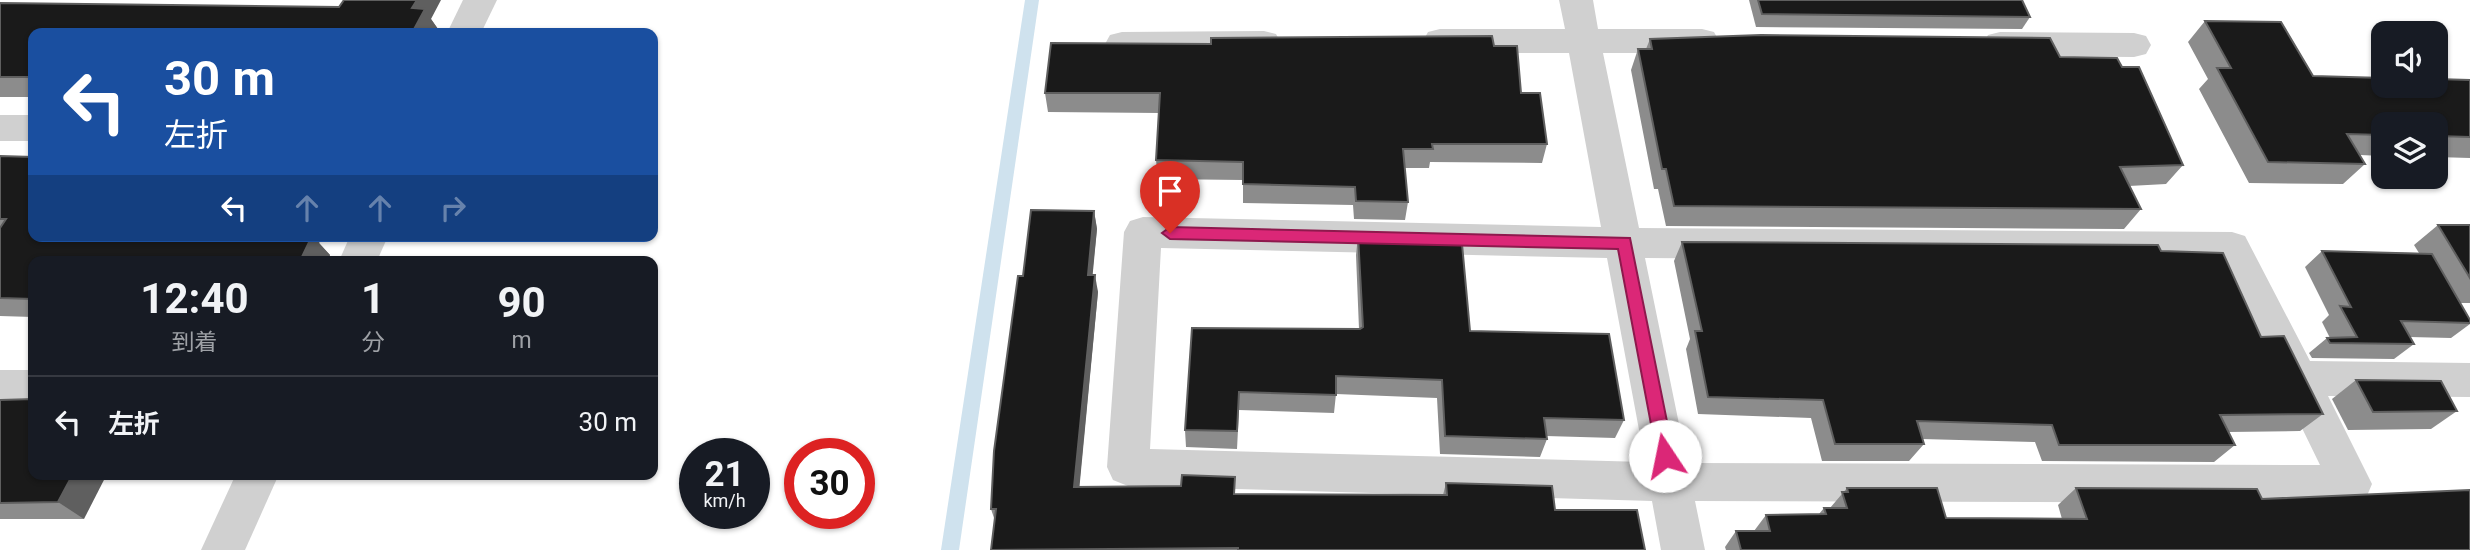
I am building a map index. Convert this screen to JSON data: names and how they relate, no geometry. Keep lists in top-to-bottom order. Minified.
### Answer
{"page":{"turn":["30 m","左折"],"eta":["12:40","到着","1","分","90","m"],"list":[{"name":"左折","value":"30 m"}],"speed":"21 km/h","limit":"30"}}
